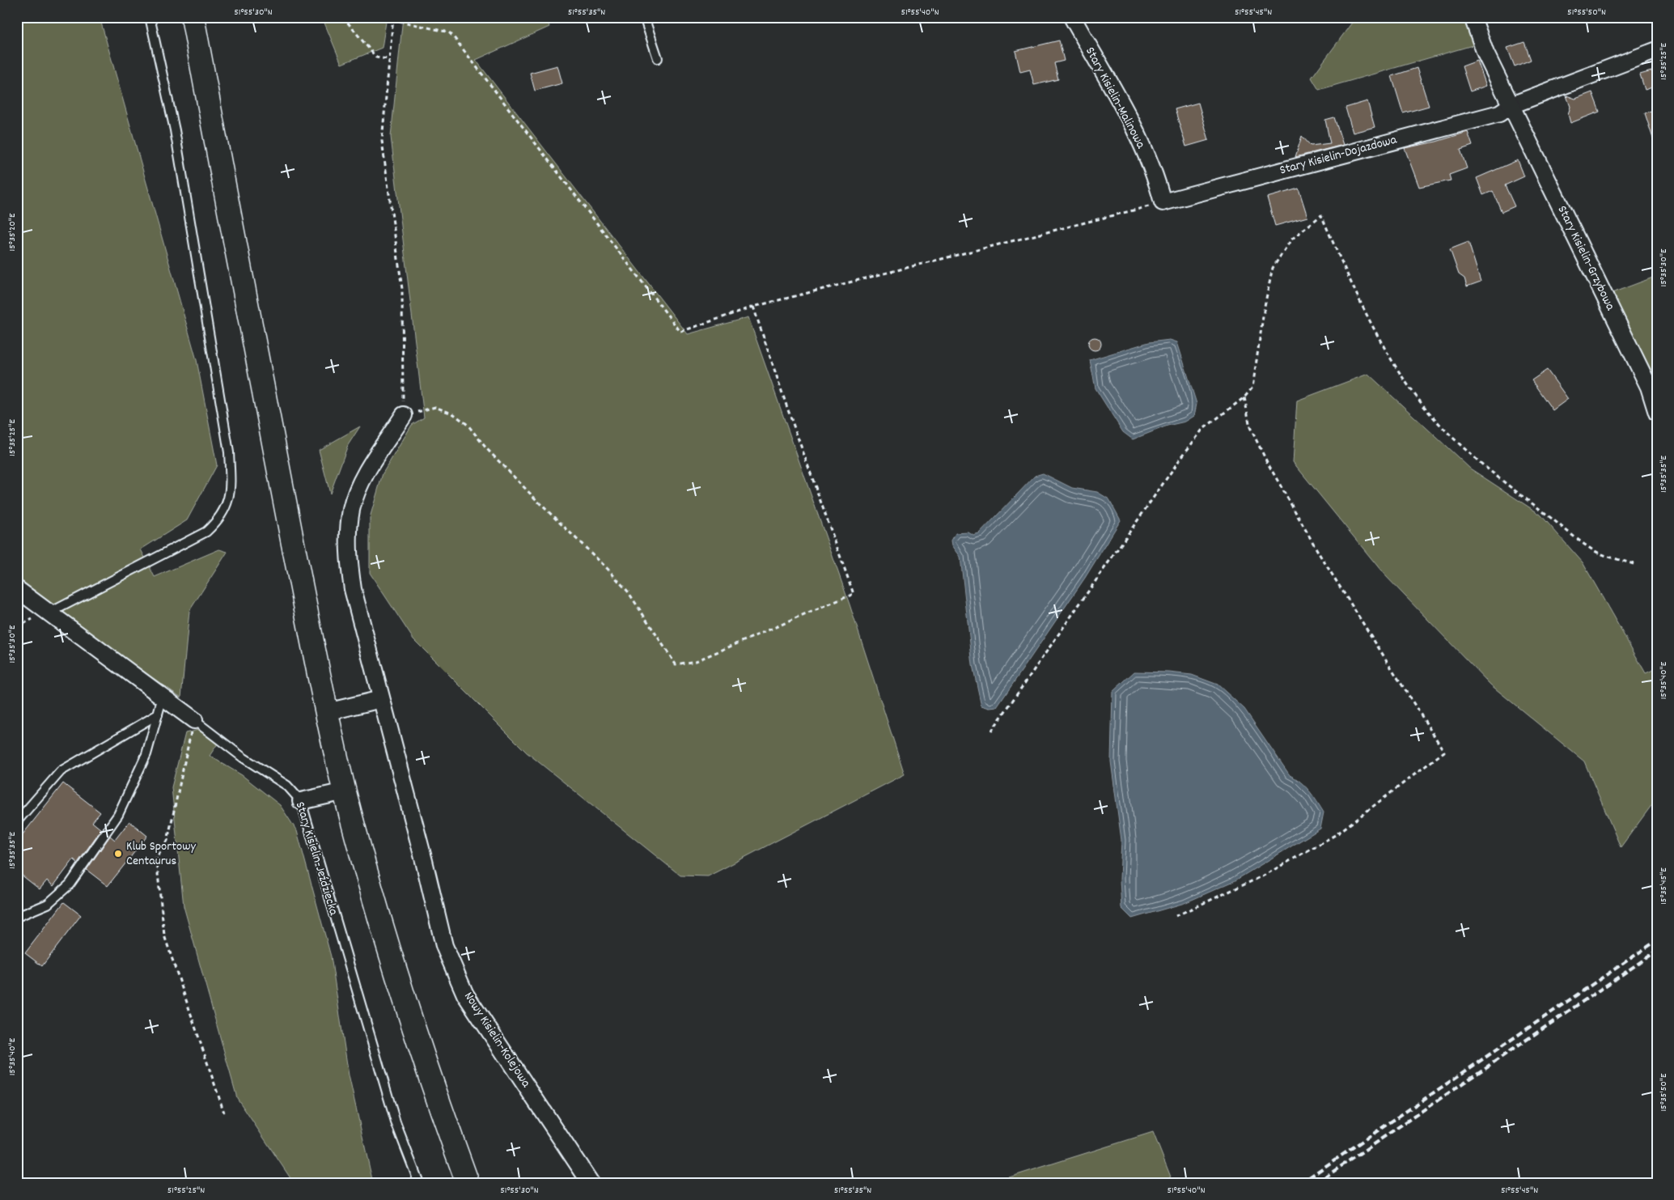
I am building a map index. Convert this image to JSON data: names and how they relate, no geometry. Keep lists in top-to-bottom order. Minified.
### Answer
{"streets":{"street":["Stary Kisielin-Malinowa","Stary Kisielin-Dojazdowa","Stary Kisielin-Grzybowa","Stary Kisielin-Jeździecka","Nowy Kisielin-Kolejowa"]},"crossings":[["Stary Kisielin-Malinowa","Stary Kisielin-Dojazdowa"],["Stary Kisielin-Dojazdowa","Stary Kisielin-Grzybowa"]],"places":["Klub Sportowy Centaurus"],"coordinates":["51°55'30\"N","51°55'35\"N","51°55'40\"N","51°55'45\"N","51°55'50\"N","15°35'25\"E","15°35'20\"E","15°35'30\"E","15°35'35\"E","15°35'40\"E","15°35'45\"E","15°35'50\"E","51°55'25\"N"]}
